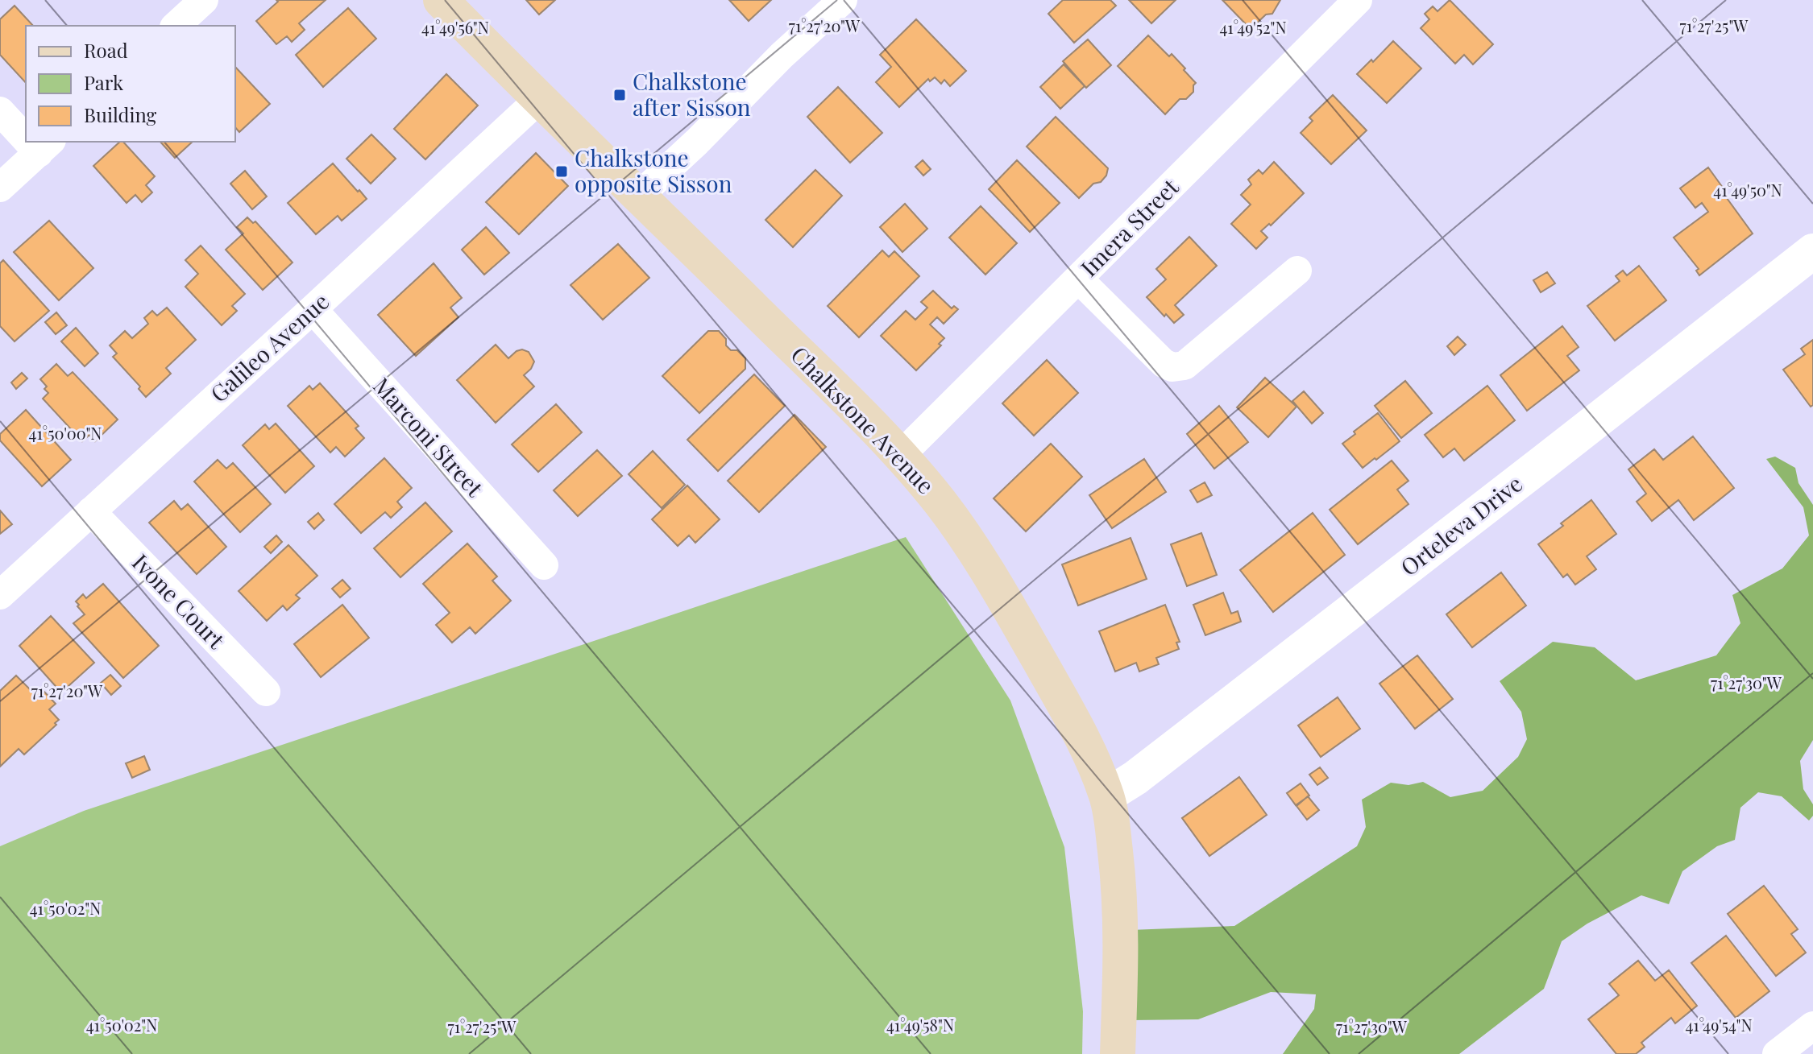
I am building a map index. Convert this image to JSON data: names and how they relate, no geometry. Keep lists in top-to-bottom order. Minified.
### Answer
{"streets":{"main road":["Chalkstone Avenue"],"street":["Imera Street","Galileo Avenue","Marconi Street","Orteleva Drive","Ivone Court"]},"crossings":[["Imera Street","Chalkstone Avenue"],["Galileo Avenue","Chalkstone Avenue"],["Galileo Avenue","Marconi Street"],["Galileo Avenue","Ivone Court"],["Chalkstone Avenue","Orteleva Drive"]],"places":{"transit":["Chalkstone after Sisson","Chalkstone opposite Sisson"]},"legend":["Road","Park","Building"],"coordinates":["71°27'20\"W","71°27'25\"W","41°49'56\"N","41°49'52\"N","41°49'50\"N","41°50'00\"N","71°27'30\"W","41°50'02\"N","41°49'58\"N","41°49'54\"N"]}
